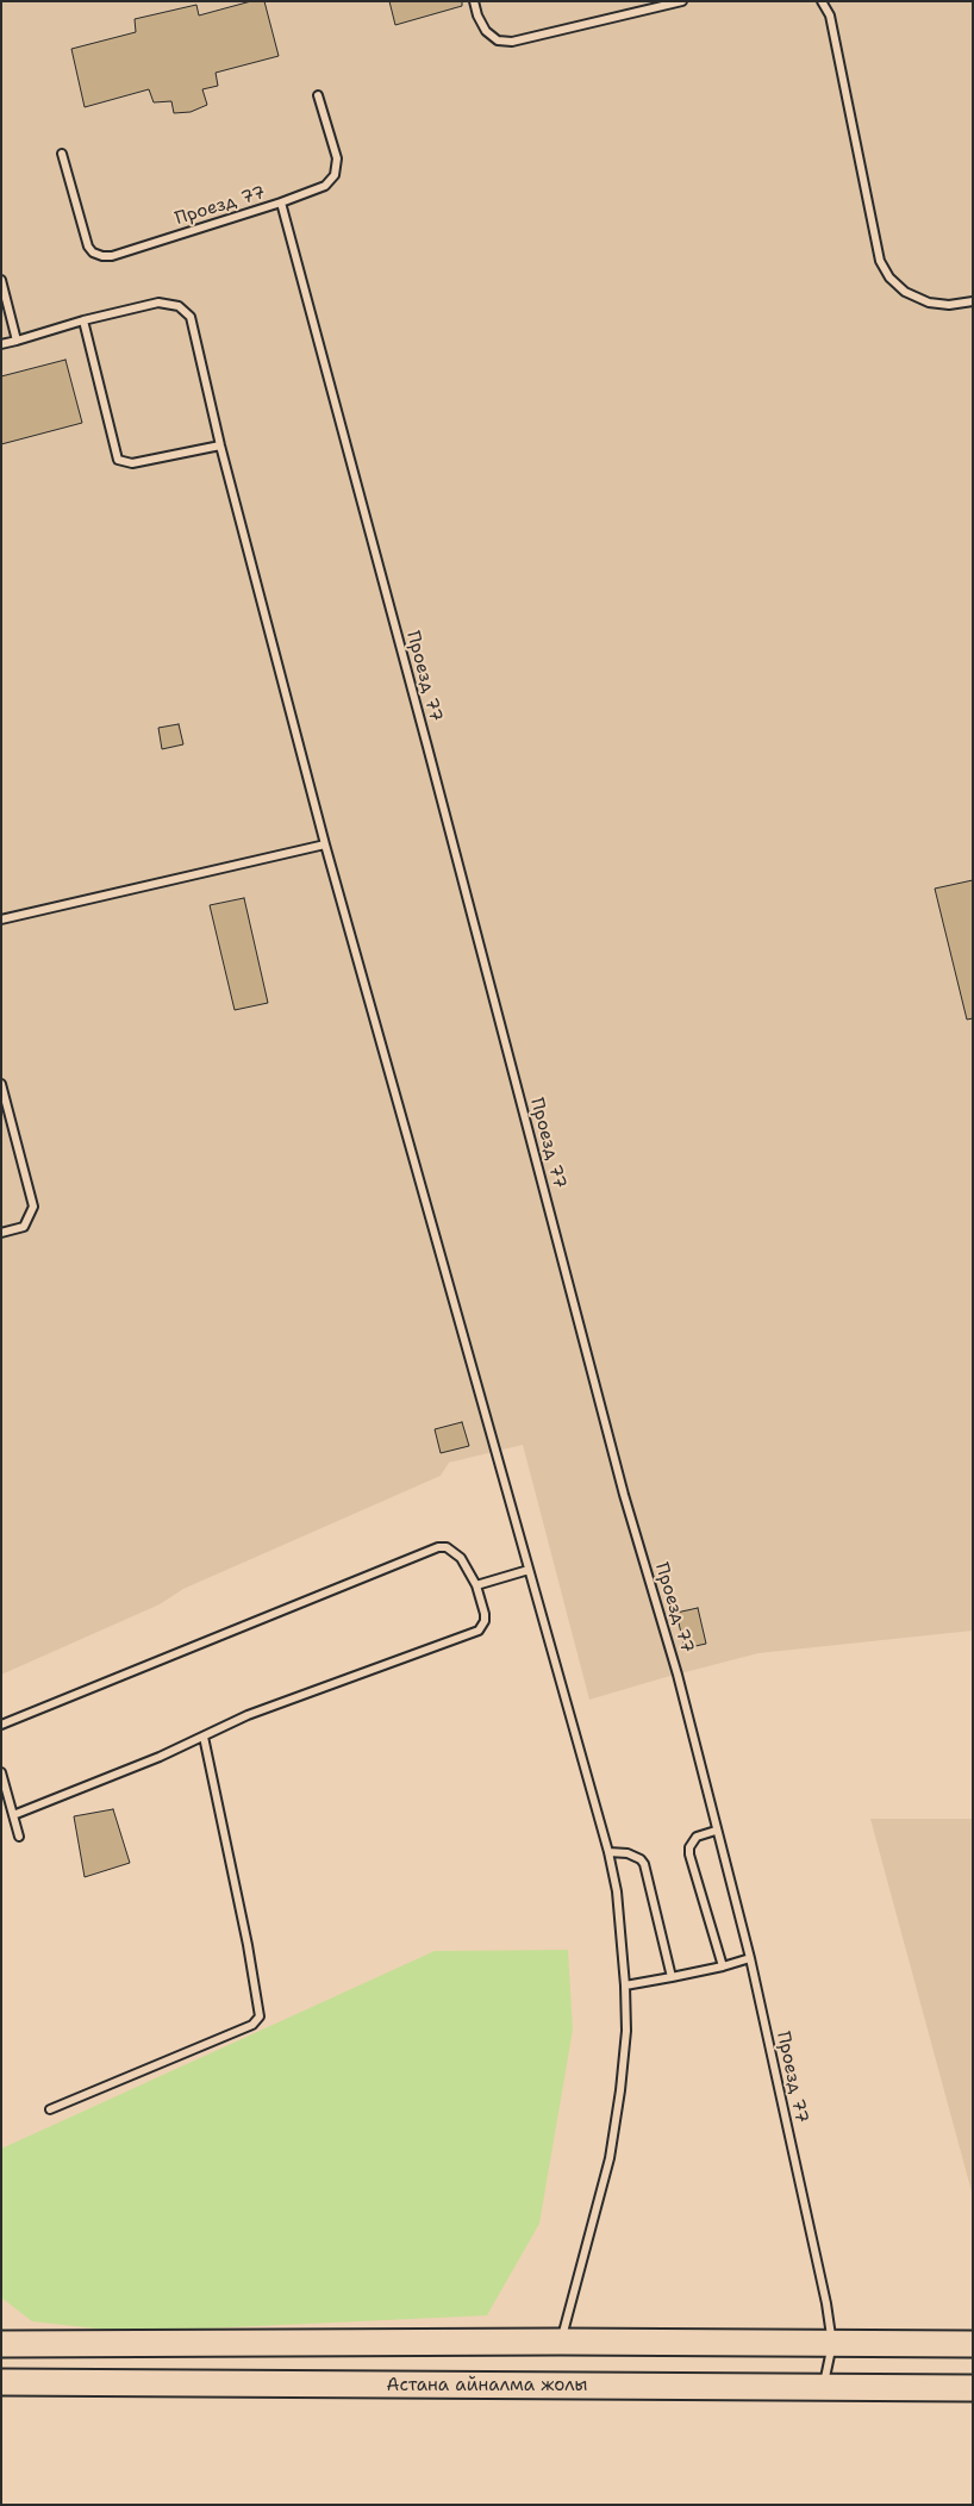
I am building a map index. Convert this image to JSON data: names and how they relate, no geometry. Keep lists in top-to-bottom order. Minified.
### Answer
{"streets":{"highway":["Астана айналма жолы"],"lane":["Проезд 77"]},"crossings":[["Проезд 77","Астана айналма жолы"]]}
